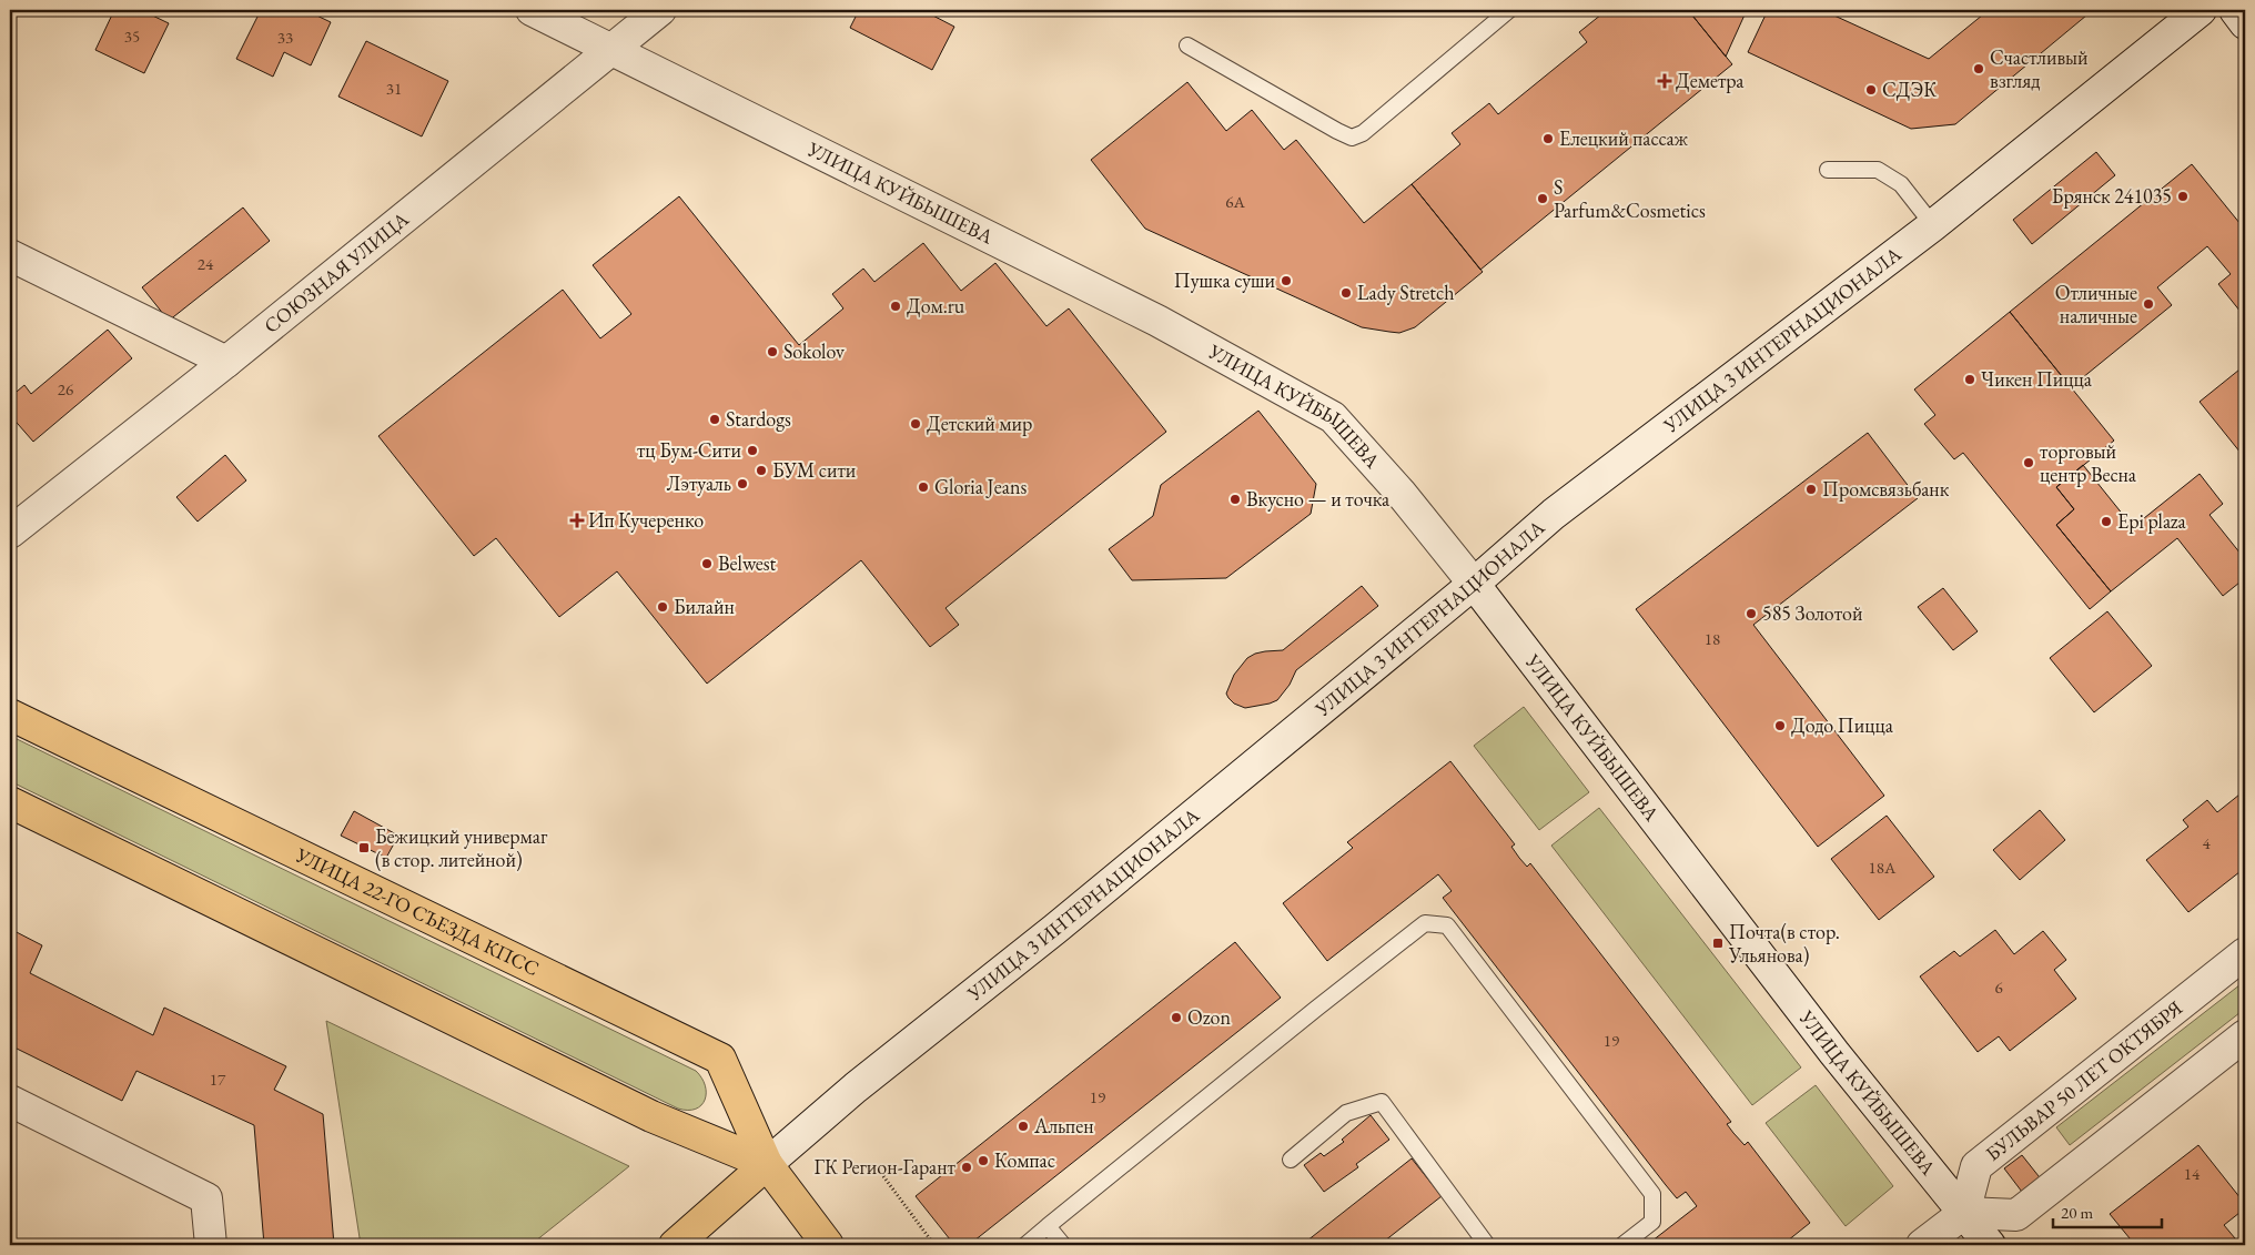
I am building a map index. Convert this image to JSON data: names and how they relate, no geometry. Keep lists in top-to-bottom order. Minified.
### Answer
{"streets":{"main road":["УЛИЦА 3 ИНТЕРНАЦИОНАЛА","УЛИЦА 22-ГО СЪЕЗДА КПСС"],"street":["УЛИЦА КУЙБЫШЕВА","СОЮЗНАЯ УЛИЦА","БУЛЬВАР 50 ЛЕТ ОКТЯБРЯ"]},"crossings":[["УЛИЦА КУЙБЫШЕВА","СОЮЗНАЯ УЛИЦА"],["УЛИЦА КУЙБЫШЕВА","УЛИЦА 3 ИНТЕРНАЦИОНАЛА"],["УЛИЦА КУЙБЫШЕВА","БУЛЬВАР 50 ЛЕТ ОКТЯБРЯ"],["УЛИЦА 3 ИНТЕРНАЦИОНАЛА","УЛИЦА 22-ГО СЪЕЗДА КПСС"]],"places":{"other":["Счастливый взгляд","СДЭК","Елецкий пассаж","Брянск 241035","S Parfum&Cosmetics","Пушка суши","Lady Stretch","Отличные наличные","Дом.ru","Sokolov","Чикен Пицца","Stardogs","Детский мир","тц Бум-Сити","торговый центр Весна","БУМ сити","Лэтуаль","Gloria Jeans","Промсвязьбанк","Вкусно — и точка","Epi plaza","Belwest","Билайн","585 Золотой","Додо Пицца","Ozon","Альпен","Компас","ГК Регион-Гарант"],"health":["Деметра","Ип Кучеренко"],"transit":["Бежицкий универмаг (в стор. литейной)","Почта(в стор. Ульянова)"]},"house_numbers":["35","33","31","6А","24","26","18","4","18А","6","19","17","19","14"],"scale_bar":"20 m"}
